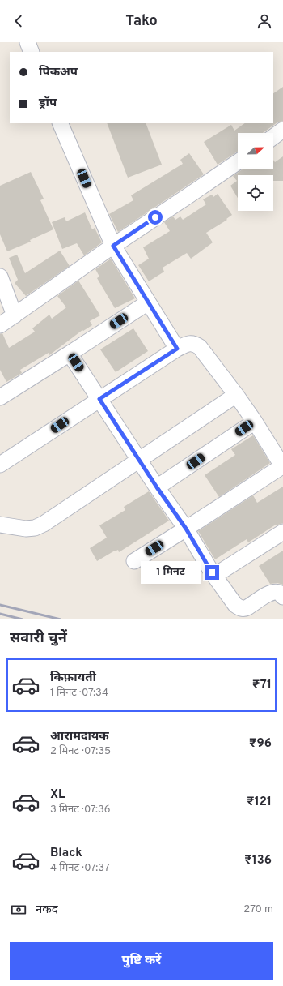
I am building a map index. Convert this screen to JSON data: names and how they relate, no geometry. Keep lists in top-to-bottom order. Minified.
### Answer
{"north":"right","page":{"header":"Tako","banner":["पिकअप","ड्रॉप"],"bubble":"1 मिनट","heading":"सवारी चुनें","list":[{"name":"किफ़ायती","note":"1 मिनट · 07:34","value":"₹71"},{"name":"आरामदायक","note":"2 मिनट · 07:35","value":"₹96"},{"name":"XL","note":"3 मिनट · 07:36","value":"₹121"},{"name":"Black","note":"4 मिनट · 07:37","value":"₹136"}],"pay":["नकद","270 m"],"buttons":"पुष्टि करें"}}
